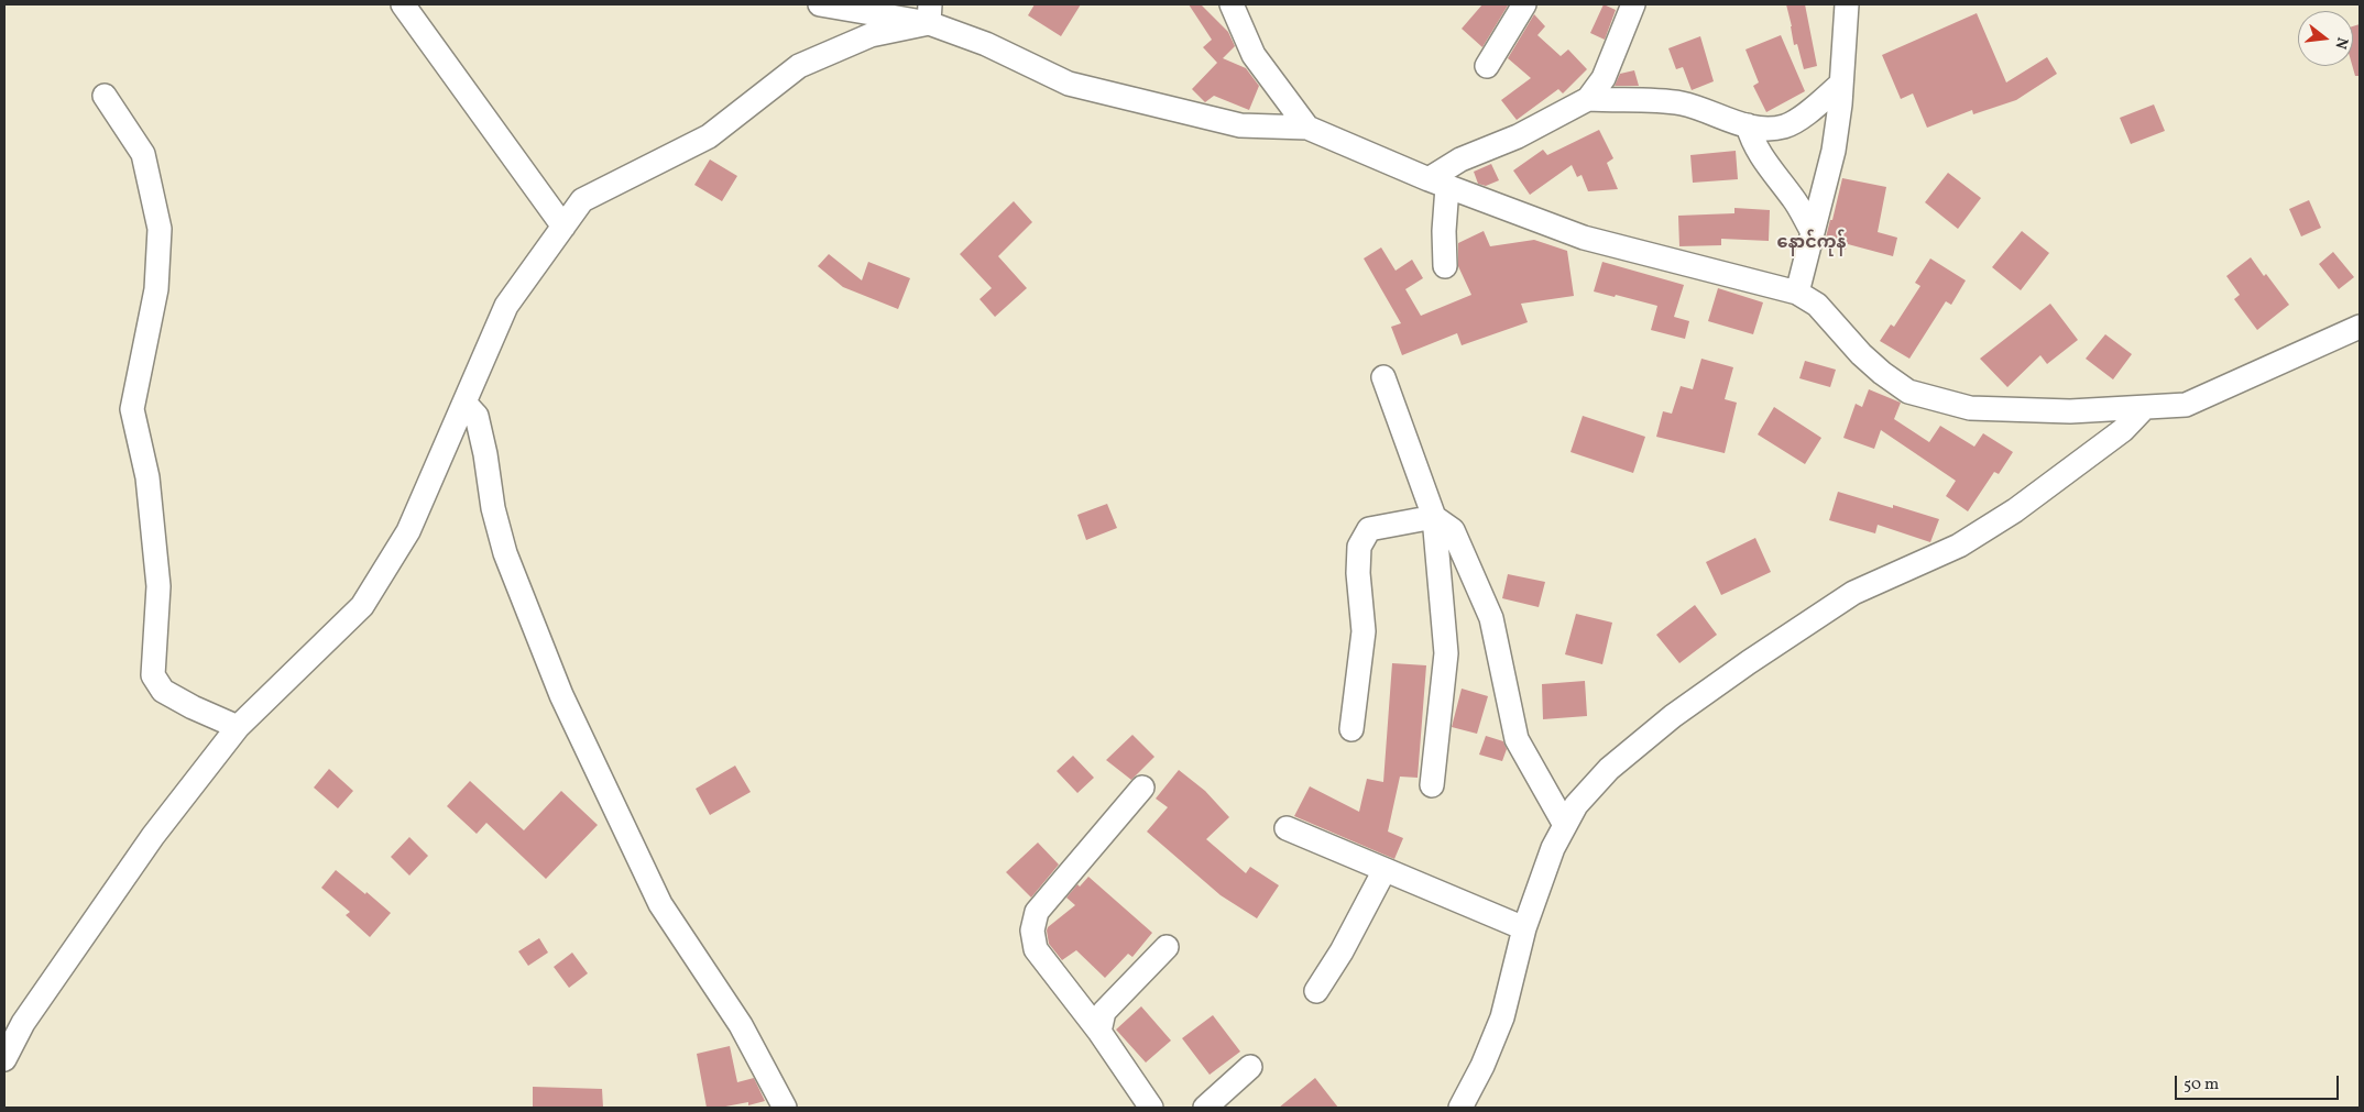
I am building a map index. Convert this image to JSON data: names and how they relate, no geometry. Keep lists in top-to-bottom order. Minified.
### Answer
{"districts":["နောင်ကုန်"],"scale_bar":"50 m","north":"right"}
